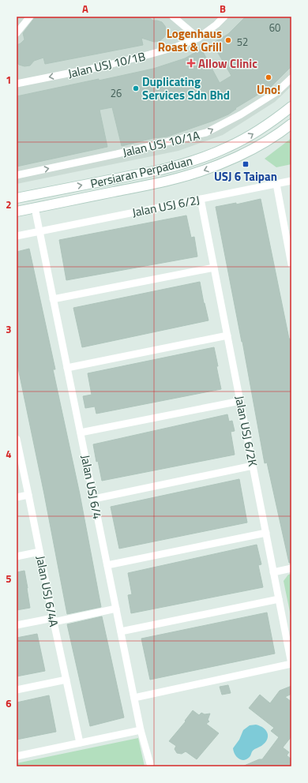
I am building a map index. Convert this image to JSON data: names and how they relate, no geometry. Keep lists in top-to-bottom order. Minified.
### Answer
{"streets":{"main road":["Persiaran Perpaduan"],"street":["Jalan USJ 10/1B","Jalan USJ 10/1A","Jalan USJ 6/2J","Jalan USJ 6/2K","Jalan USJ 6/4","Jalan USJ 6/4A"]},"crossings":[["Persiaran Perpaduan","Jalan USJ 6/4"],["Jalan USJ 6/2J","Jalan USJ 6/2K"],["Jalan USJ 6/2J","Jalan USJ 6/4"]],"one_way":["Jalan USJ 10/1B","Jalan USJ 10/1A"],"places":{"other":["Logenhaus Roast & Grill","Uno!","Duplicating Services Sdn Bhd"],"health":["Allow Clinic"],"transit":["USJ 6 Taipan"]},"house_numbers":["60","52","26"],"grid":{"columns":["A","B"],"rows":["1","2","3","4","5","6"]}}
